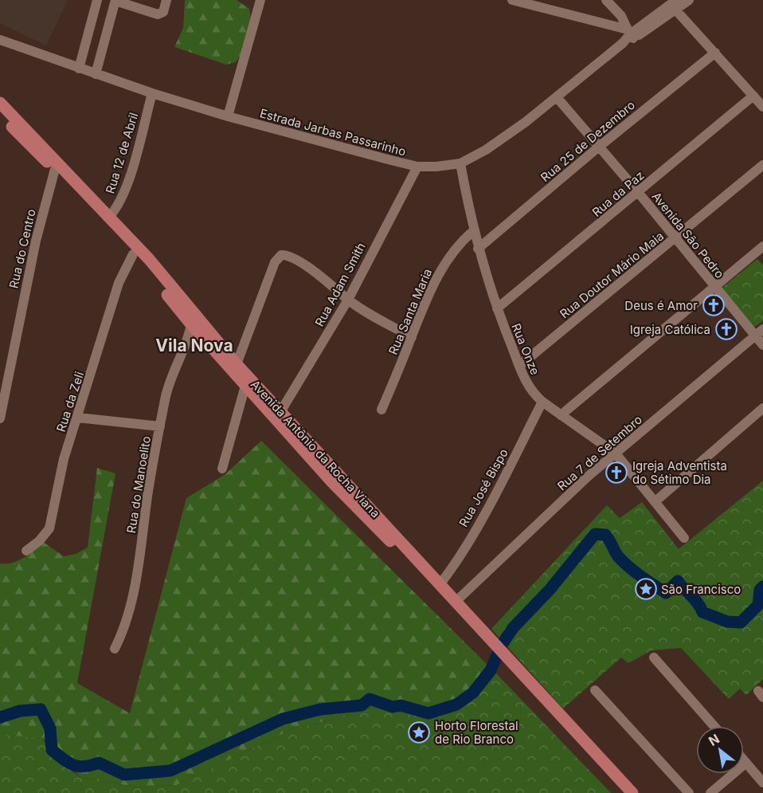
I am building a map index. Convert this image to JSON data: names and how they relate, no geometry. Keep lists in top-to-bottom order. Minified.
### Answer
{"streets":{"main road":["Avenida Antônio da Rocha Viana"],"street":["Estrada Jarbas Passarinho","Rua 25 de Dezembro","Rua 12 de Abril","Rua da Paz","Avenida São Pedro","Rua do Centro","Rua Doutor Mário Maia","Rua Adam Smith","Rua Santa Maria","Rua Onze","Rua da Zeli","Rua 7 de Setembro","Rua do Manoelito","Rua José Bispo"]},"crossings":[["Estrada Jarbas Passarinho","Rua 12 de Abril"],["Estrada Jarbas Passarinho","Avenida São Pedro"],["Estrada Jarbas Passarinho","Rua Adam Smith"],["Estrada Jarbas Passarinho","Rua Onze"],["Rua 25 de Dezembro","Avenida São Pedro"],["Rua 25 de Dezembro","Rua Onze"],["Rua 12 de Abril","Avenida Antônio da Rocha Viana"],["Rua da Paz","Avenida São Pedro"],["Rua da Paz","Rua Onze"],["Avenida São Pedro","Rua Doutor Mário Maia"],["Avenida São Pedro","Rua 7 de Setembro"],["Rua do Centro","Avenida Antônio da Rocha Viana"],["Rua Doutor Mário Maia","Rua Onze"],["Rua Adam Smith","Avenida Antônio da Rocha Viana"],["Rua Santa Maria","Rua Onze"],["Rua Onze","Rua 7 de Setembro"],["Rua Onze","Rua José Bispo"],["Rua da Zeli","Avenida Antônio da Rocha Viana"],["Avenida Antônio da Rocha Viana","Rua 7 de Setembro"],["Avenida Antônio da Rocha Viana","Rua do Manoelito"],["Avenida Antônio da Rocha Viana","Rua José Bispo"]],"districts":["Vila Nova"],"places":{"church":["Deus é Amor","Igreja Católica","Igreja Adventista do Sétimo Dia"],"place":["São Francisco","Horto Florestal de Rio Branco"]},"north":"top left"}
